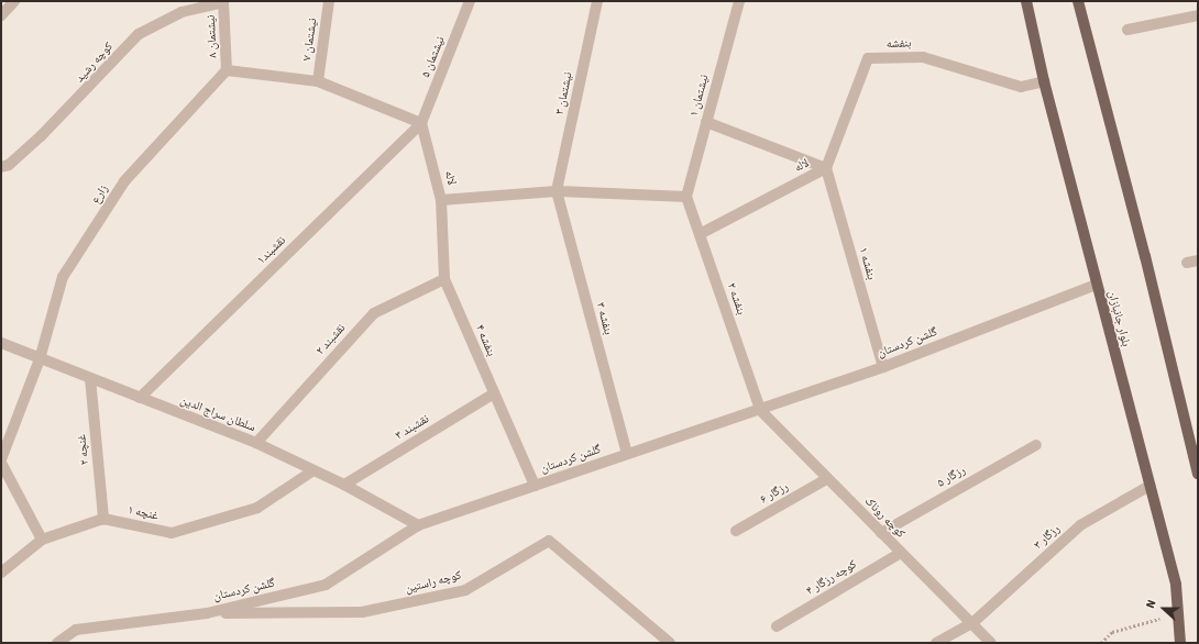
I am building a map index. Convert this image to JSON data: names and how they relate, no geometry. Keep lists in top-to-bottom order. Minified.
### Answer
{"streets":{"main road":["بلوار جانبازان"],"street":["نیشتمان ۸","نیشتمان ۷","بنفشه","نیشتمان ۵","کوچه رشید","نیشتمان ۳","نیشتمان ۱","لاله","زارع","نقشبند۱","بنفشه ۱","بنفشه ۲","بنفشه ۳","نقشبند ۲","بنفشه ۴","گلشن کردستان","سلطان سراج الدین","نقشبند ۳","غنچه ۲","رزگار ۵","رزگار ۶","غنچه ۱","کوچه روناک","رزگار ۳","کوچه رزگار ۴","کوچه راستین"]},"crossings":[["نیشتمان ۸","کوچه رشید"],["نیشتمان ۸","زارع"],["بنفشه","لاله"],["بنفشه","بنفشه ۱"],["بنفشه","بلوار جانبازان"],["نیشتمان ۵","لاله"],["نیشتمان ۵","نقشبند۱"],["نیشتمان ۳","لاله"],["نیشتمان ۳","بنفشه ۳"],["نیشتمان ۱","لاله"],["نیشتمان ۱","بنفشه ۲"],["لاله","نقشبند۱"],["لاله","بنفشه ۱"],["لاله","بنفشه ۲"],["لاله","بنفشه ۳"],["لاله","بنفشه ۴"],["زارع","سلطان سراج الدین"],["نقشبند۱","سلطان سراج الدین"],["بنفشه ۱","گلشن کردستان"],["بنفشه ۲","گلشن کردستان"],["بنفشه ۲","کوچه روناک"],["بنفشه ۳","گلشن کردستان"],["بلوار جانبازان","گلشن کردستان"],["بلوار جانبازان","رزگار ۳"],["نقشبند ۲","بنفشه ۴"],["نقشبند ۲","سلطان سراج الدین"],["بنفشه ۴","گلشن کردستان"],["بنفشه ۴","نقشبند ۳"],["گلشن کردستان","سلطان سراج الدین"],["گلشن کردستان","کوچه روناک"],["گلشن کردستان","کوچه راستین"],["سلطان سراج الدین","نقشبند ۳"],["سلطان سراج الدین","غنچه ۲"],["سلطان سراج الدین","غنچه ۱"],["غنچه ۲","غنچه ۱"],["رزگار ۵","کوچه روناک"],["رزگار ۶","کوچه روناک"],["کوچه روناک","رزگار ۳"],["کوچه روناک","کوچه رزگار ۴"]],"north":"left"}
